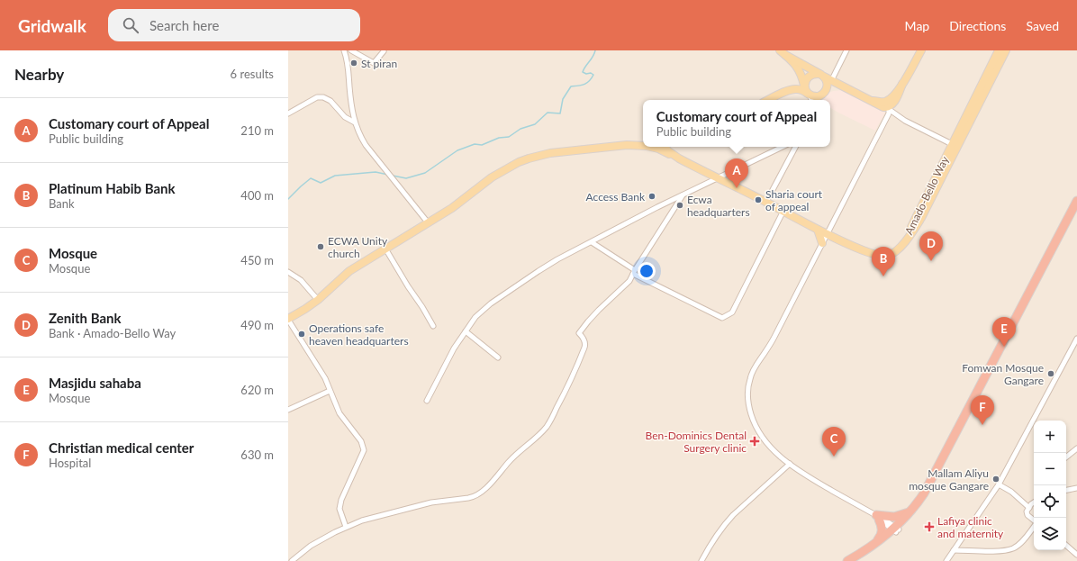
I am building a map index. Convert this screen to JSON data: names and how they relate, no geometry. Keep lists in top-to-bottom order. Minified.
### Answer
{"streets":{"main road":["Amado-Bello Way"]},"places":{"other":["St piran","Access Bank","Sharia court of appeal","Ecwa headquarters","ECWA Unity church","Operations safe heaven headquarters","Fomwan Mosque Gangare","Mallam Aliyu mosque Gangare"],"health":["Ben-Dominics Dental Surgery clinic","Lafiya clinic and maternity"]},"page":{"header":"Gridwalk","search":"Search here","nav":["Map","Directions","Saved"],"heading":["Nearby","6 results"],"list":[{"mark":"A","name":"Customary court of Appeal","note":"Public building","value":"210 m"},{"mark":"B","name":"Platinum Habib Bank","note":"Bank","value":"400 m"},{"mark":"C","name":"Mosque","note":"Mosque","value":"450 m"},{"mark":"D","name":"Zenith Bank","note":"Bank · Amado-Bello Way","value":"490 m"},{"mark":"E","name":"Masjidu sahaba","note":"Mosque","value":"620 m"},{"mark":"F","name":"Christian medical center","note":"Hospital","value":"630 m"}],"popup":["Customary court of Appeal","Public building"],"pins":["A","D","B","E","F","C"],"map_buttons":["+","−"]}}
